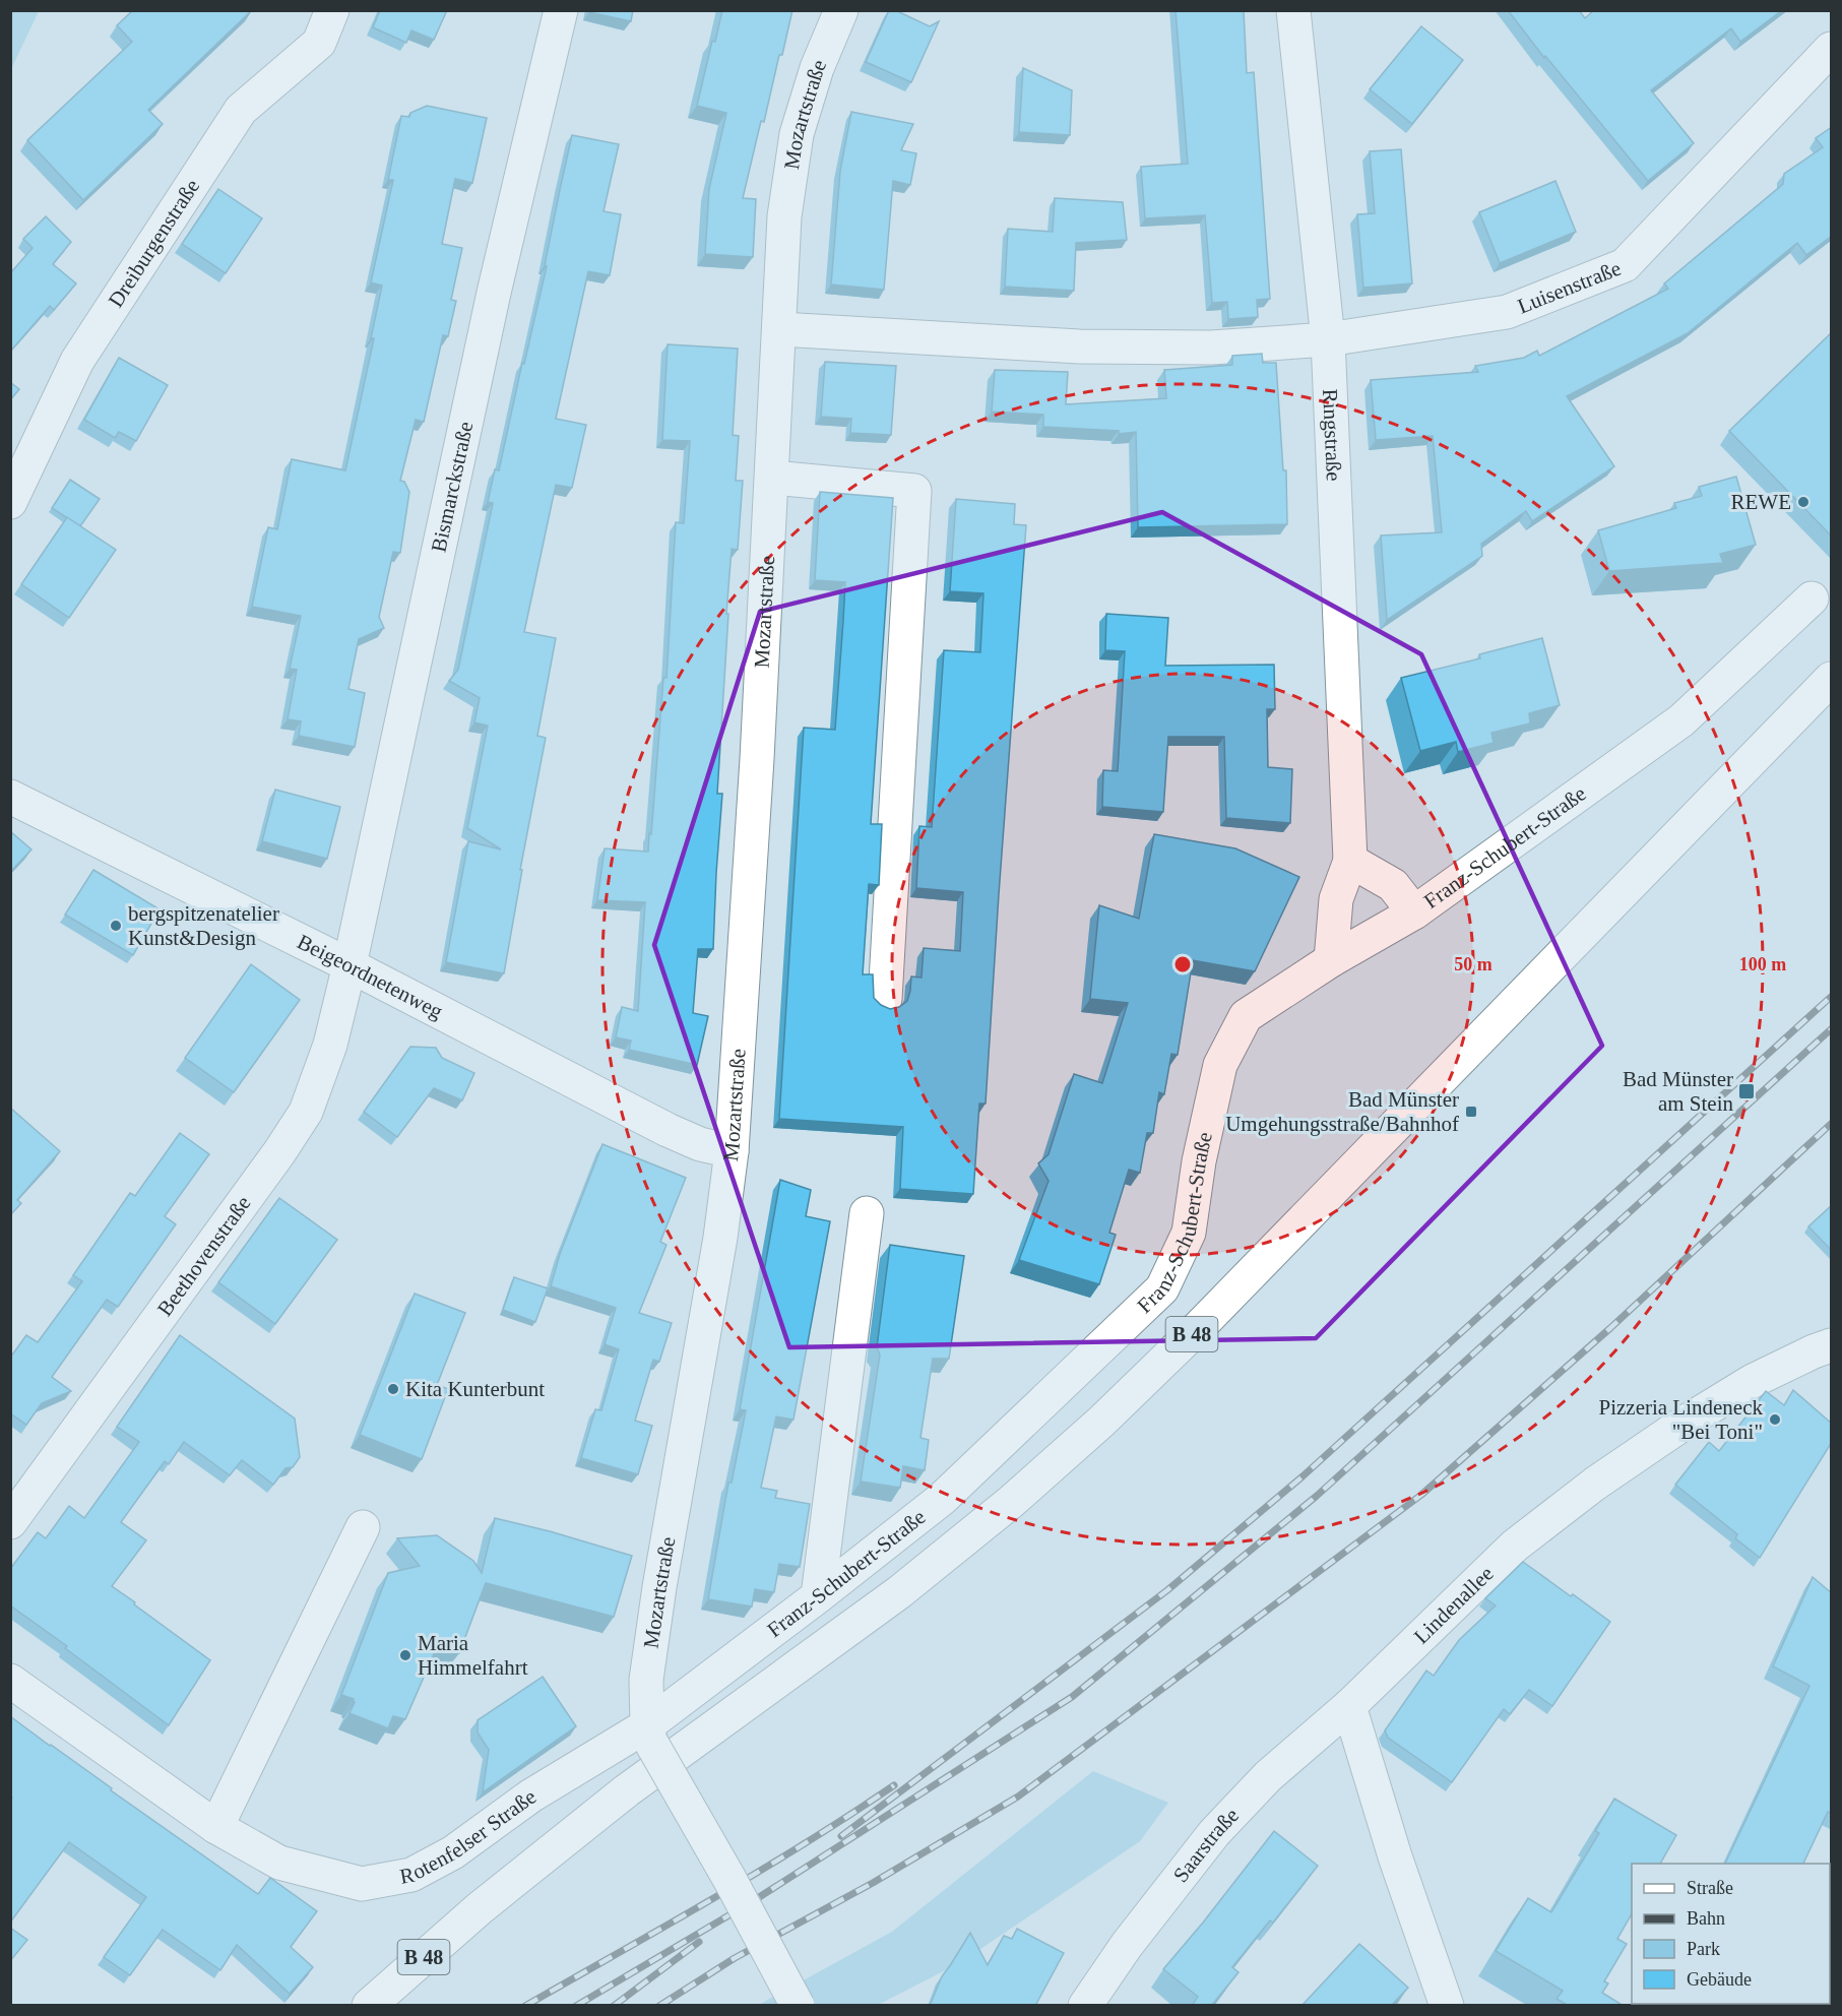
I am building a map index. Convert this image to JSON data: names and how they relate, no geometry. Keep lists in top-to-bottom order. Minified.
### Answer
{"streets":{"street":["Mozartstraße","Dreiburgenstraße","Luisenstraße","Ringstraße","Bismarckstraße","Franz-Schubert-Straße","Beigeordnetenweg","Beethovenstraße","B 48","Lindenallee","Rotenfelser Straße","Saarstraße"]},"crossings":[["Mozartstraße","Luisenstraße"],["Mozartstraße","Franz-Schubert-Straße"],["Mozartstraße","Beigeordnetenweg"],["Mozartstraße","Rotenfelser Straße"],["Luisenstraße","Ringstraße"],["Ringstraße","Franz-Schubert-Straße"],["Bismarckstraße","Beigeordnetenweg"],["Bismarckstraße","Beethovenstraße"],["Franz-Schubert-Straße","Rotenfelser Straße"],["Beigeordnetenweg","Beethovenstraße"],["Lindenallee","Saarstraße"]],"places":{"other":["REWE","bergspitzenatelier Kunst&Design","Kita Kunterbunt","Pizzeria Lindeneck \"Bei Toni\"","Maria Himmelfahrt"],"transit":["Bad Münster am Stein","Bad Münster Umgehungsstraße/Bahnhof"]},"legend":["Straße","Bahn","Park","Gebäude"],"rings":["50 m","100 m"]}
